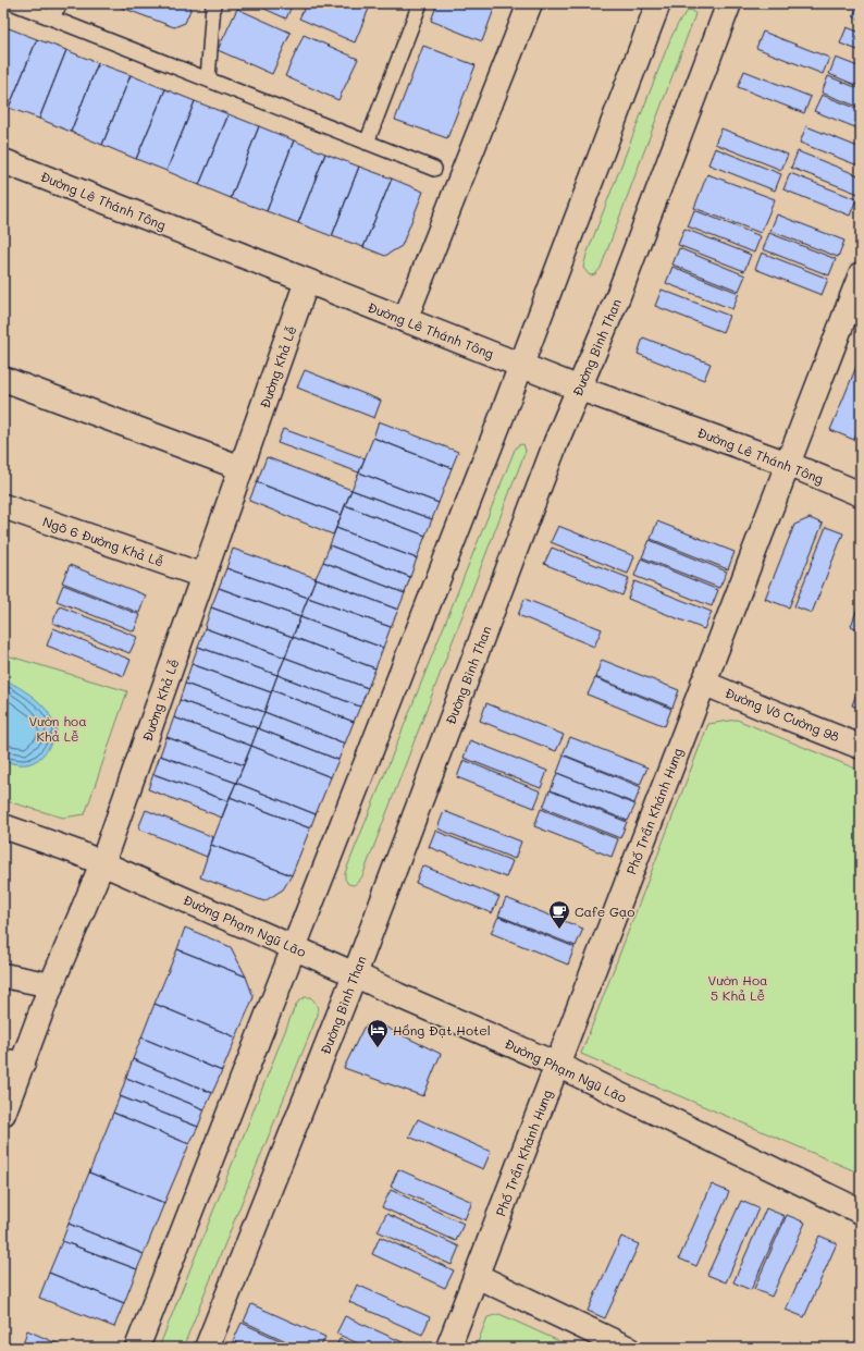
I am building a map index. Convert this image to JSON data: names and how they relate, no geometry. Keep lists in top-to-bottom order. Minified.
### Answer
{"streets":{"street":["Đường Lê Thánh Tông","Đường Bình Than","Đường Khả Lễ","Ngõ 6 Đường Khả Lễ","Đường Võ Cường 98","Phố Trần Khánh Hưng","Đường Phạm Ngũ Lão"]},"crossings":[["Đường Lê Thánh Tông","Đường Bình Than"],["Đường Lê Thánh Tông","Đường Khả Lễ"],["Đường Lê Thánh Tông","Phố Trần Khánh Hưng"],["Đường Bình Than","Đường Phạm Ngũ Lão"],["Đường Khả Lễ","Ngõ 6 Đường Khả Lễ"],["Đường Khả Lễ","Đường Phạm Ngũ Lão"],["Đường Võ Cường 98","Phố Trần Khánh Hưng"],["Phố Trần Khánh Hưng","Đường Phạm Ngũ Lão"]],"parks":["Vườn hoa Khả Lễ","Vườn Hoa 5 Khả Lễ"],"places":{"cafe":["Cafe Gạo"],"hotel":["Hồng Đạt Hotel"]}}
